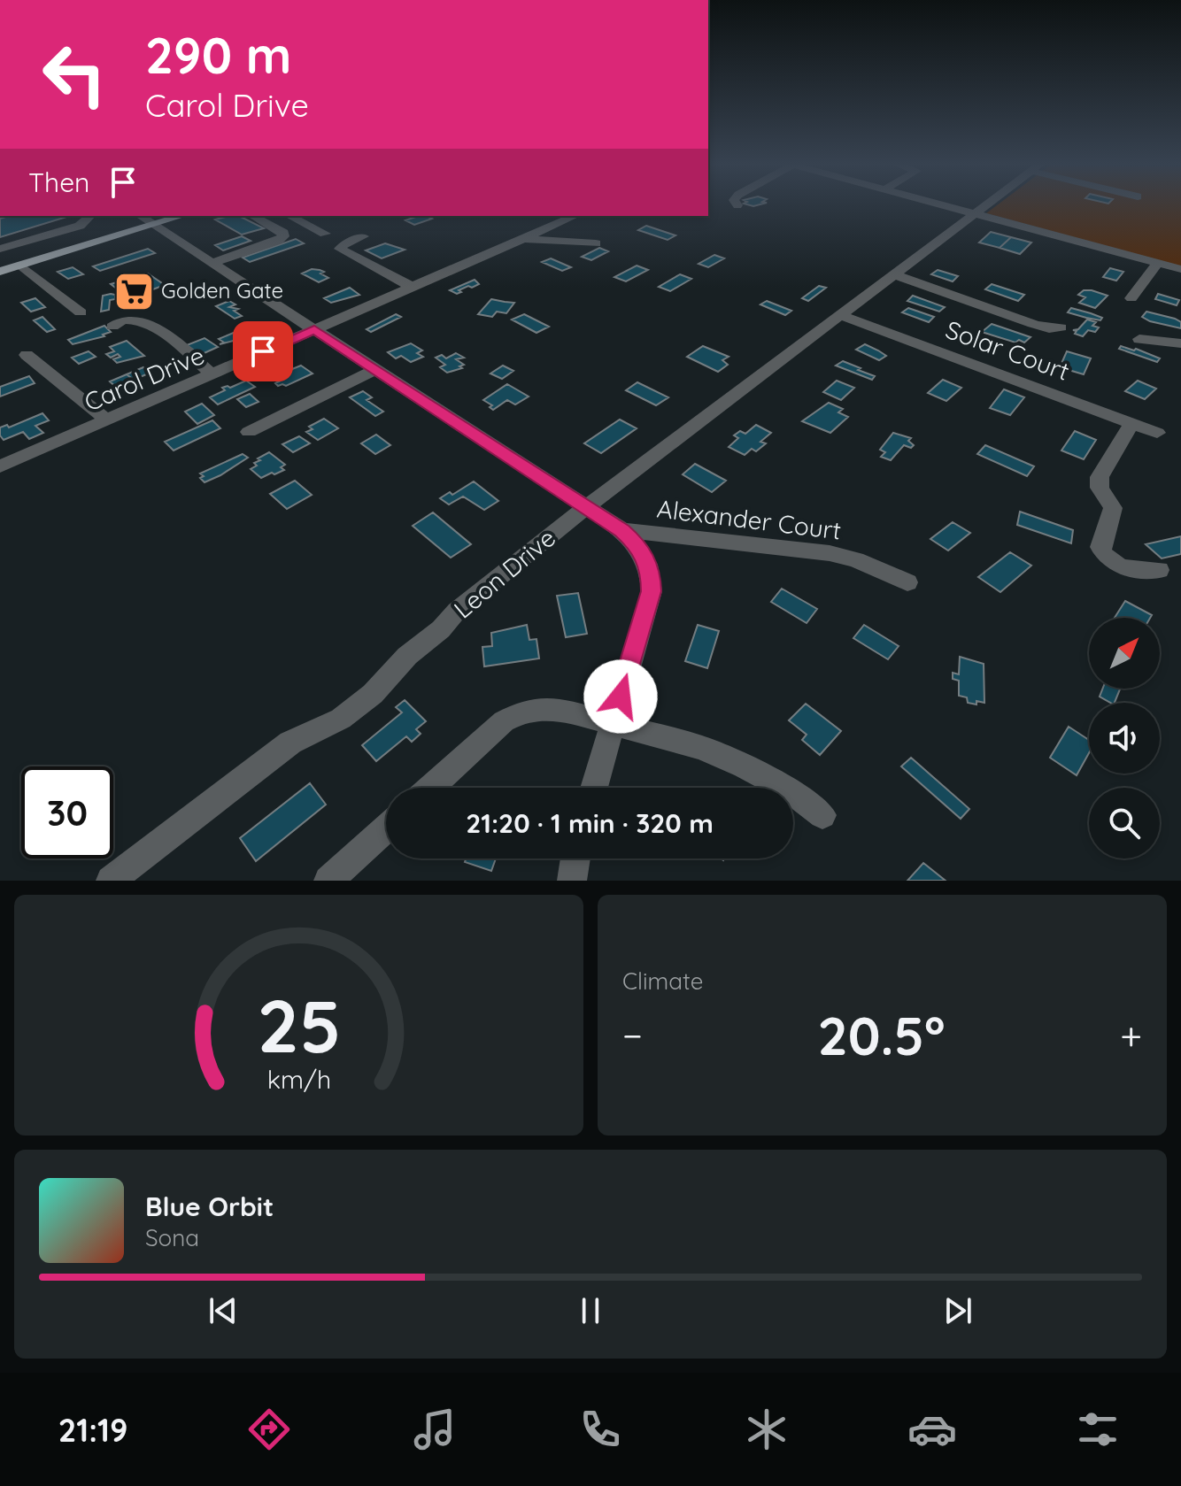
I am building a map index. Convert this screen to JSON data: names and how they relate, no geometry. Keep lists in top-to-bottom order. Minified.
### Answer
{"streets":{"street":["Solar Court","Carol Drive","Alexander Court","Leon Drive"]},"crossings":[["Solar Court","Leon Drive"]],"places":{"supermarket":["Golden Gate"]},"north":"top right","page":{"turn":["290 m","Carol Drive"],"then":"Then","limit":"30","trip":"21:20 · 1 min · 320 m","tile":"Climate","heat":["−","20.5°","+"],"song":["Blue Orbit","Sona"],"tabs":"21:19","gauge":["25","km/h"]}}
